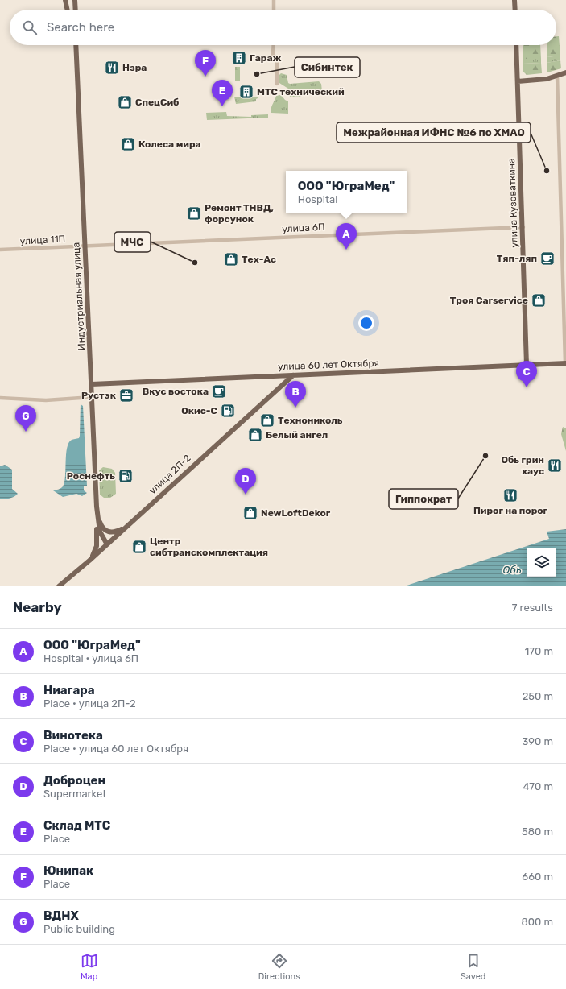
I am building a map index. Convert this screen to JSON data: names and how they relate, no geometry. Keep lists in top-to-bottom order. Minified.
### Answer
{"streets":{"main road":["улица Кузоваткина","Индустриальная улица","улица 60 лет Октября","улица 2П-2"],"street":["улица 6П","улица 11П"]},"crossings":[["улица Кузоваткина","улица 6П"],["улица Кузоваткина","улица 60 лет Октября"],["улица 6П","улица 11П"],["улица 6П","Индустриальная улица"],["улица 11П","Индустриальная улица"],["Индустриальная улица","улица 60 лет Октября"],["Индустриальная улица","улица 2П-2"],["улица 60 лет Октября","улица 2П-2"]],"water":["Обь"],"places":{"building":["Гараж","МТС технический"],"restaurant":["Нзра","Обь грин хаус","Пирог на порог"],"other":["Сибинтек","Межрайонная ИФНС №6 по ХМАО","МЧС","Гиппократ"],"shop":["СпецСиб","Колеса мира","Ремонт ТНВД, форсунок","Тех-Ас","Троя Carservice","Технониколь","Белый ангел","NewLoftDekor","Центр сибтранскомплектация"],"cafe":["Тяп-ляп","Вкус востока"],"office":["Рустэк"],"fuel station":["Окис-С","Роснефть"]},"page":{"search":"Search here","pins":["F","E","A","C","B","G","D"],"popup":["ООО \"ЮграМед\"","Hospital"],"heading":["Nearby","7 results"],"list":[{"mark":"A","name":"ООО \"ЮграМед\"","note":"Hospital · улица 6П","value":"170 m"},{"mark":"B","name":"Ниагара","note":"Place · улица 2П-2","value":"250 m"},{"mark":"C","name":"Винотека","note":"Place · улица 60 лет Октября","value":"390 m"},{"mark":"D","name":"Доброцен","note":"Supermarket","value":"470 m"},{"mark":"E","name":"Склад МТС","note":"Place","value":"580 m"},{"mark":"F","name":"Юнипак","note":"Place","value":"660 m"},{"mark":"G","name":"ВДНХ","note":"Public building","value":"800 m"}],"nav":["Map","Directions","Saved"]}}
